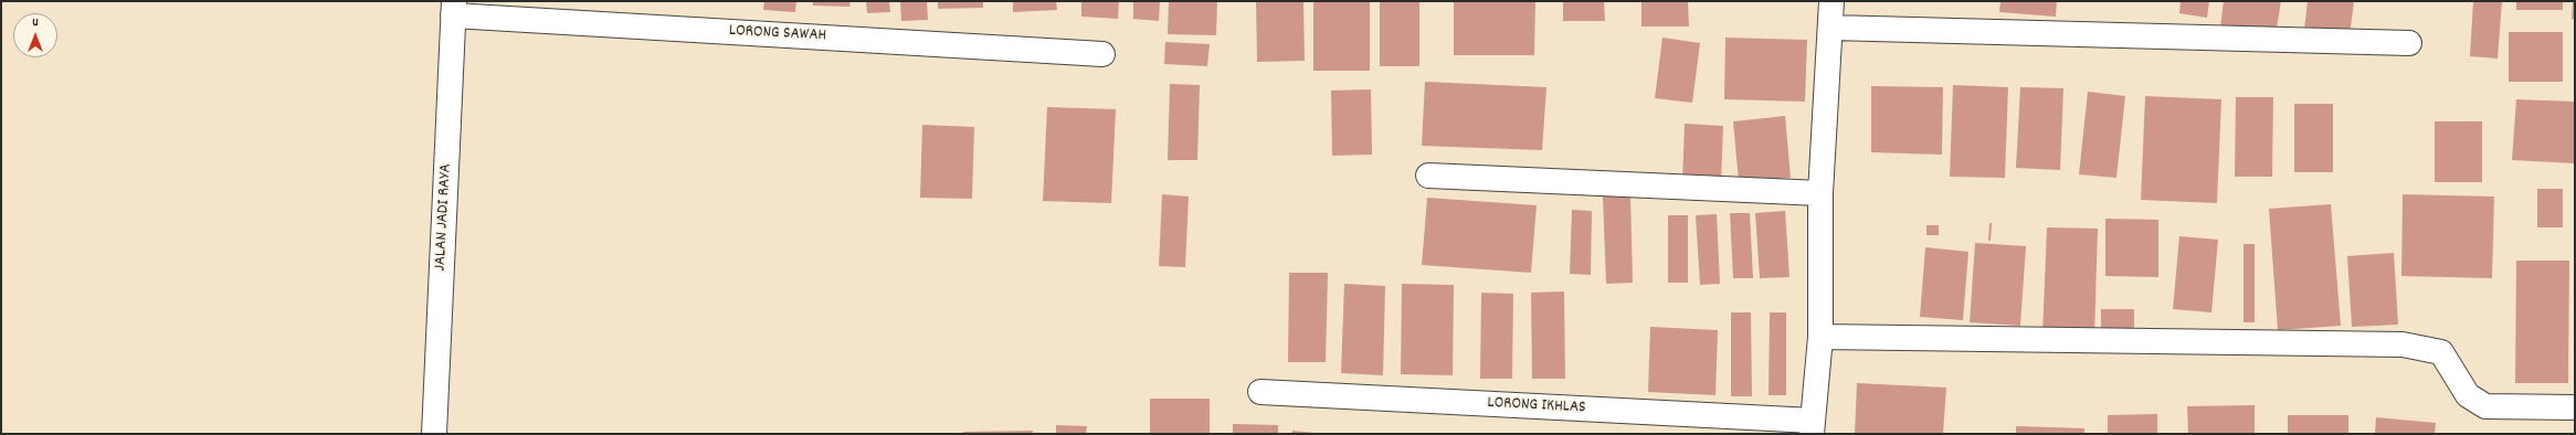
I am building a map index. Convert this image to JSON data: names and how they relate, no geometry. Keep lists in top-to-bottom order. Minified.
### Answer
{"streets":{"street":["LORONG SAWAH","JALAN JADI RAYA","LORONG IKHLAS"]},"crossings":[["LORONG SAWAH","JALAN JADI RAYA"]],"north":"top"}
